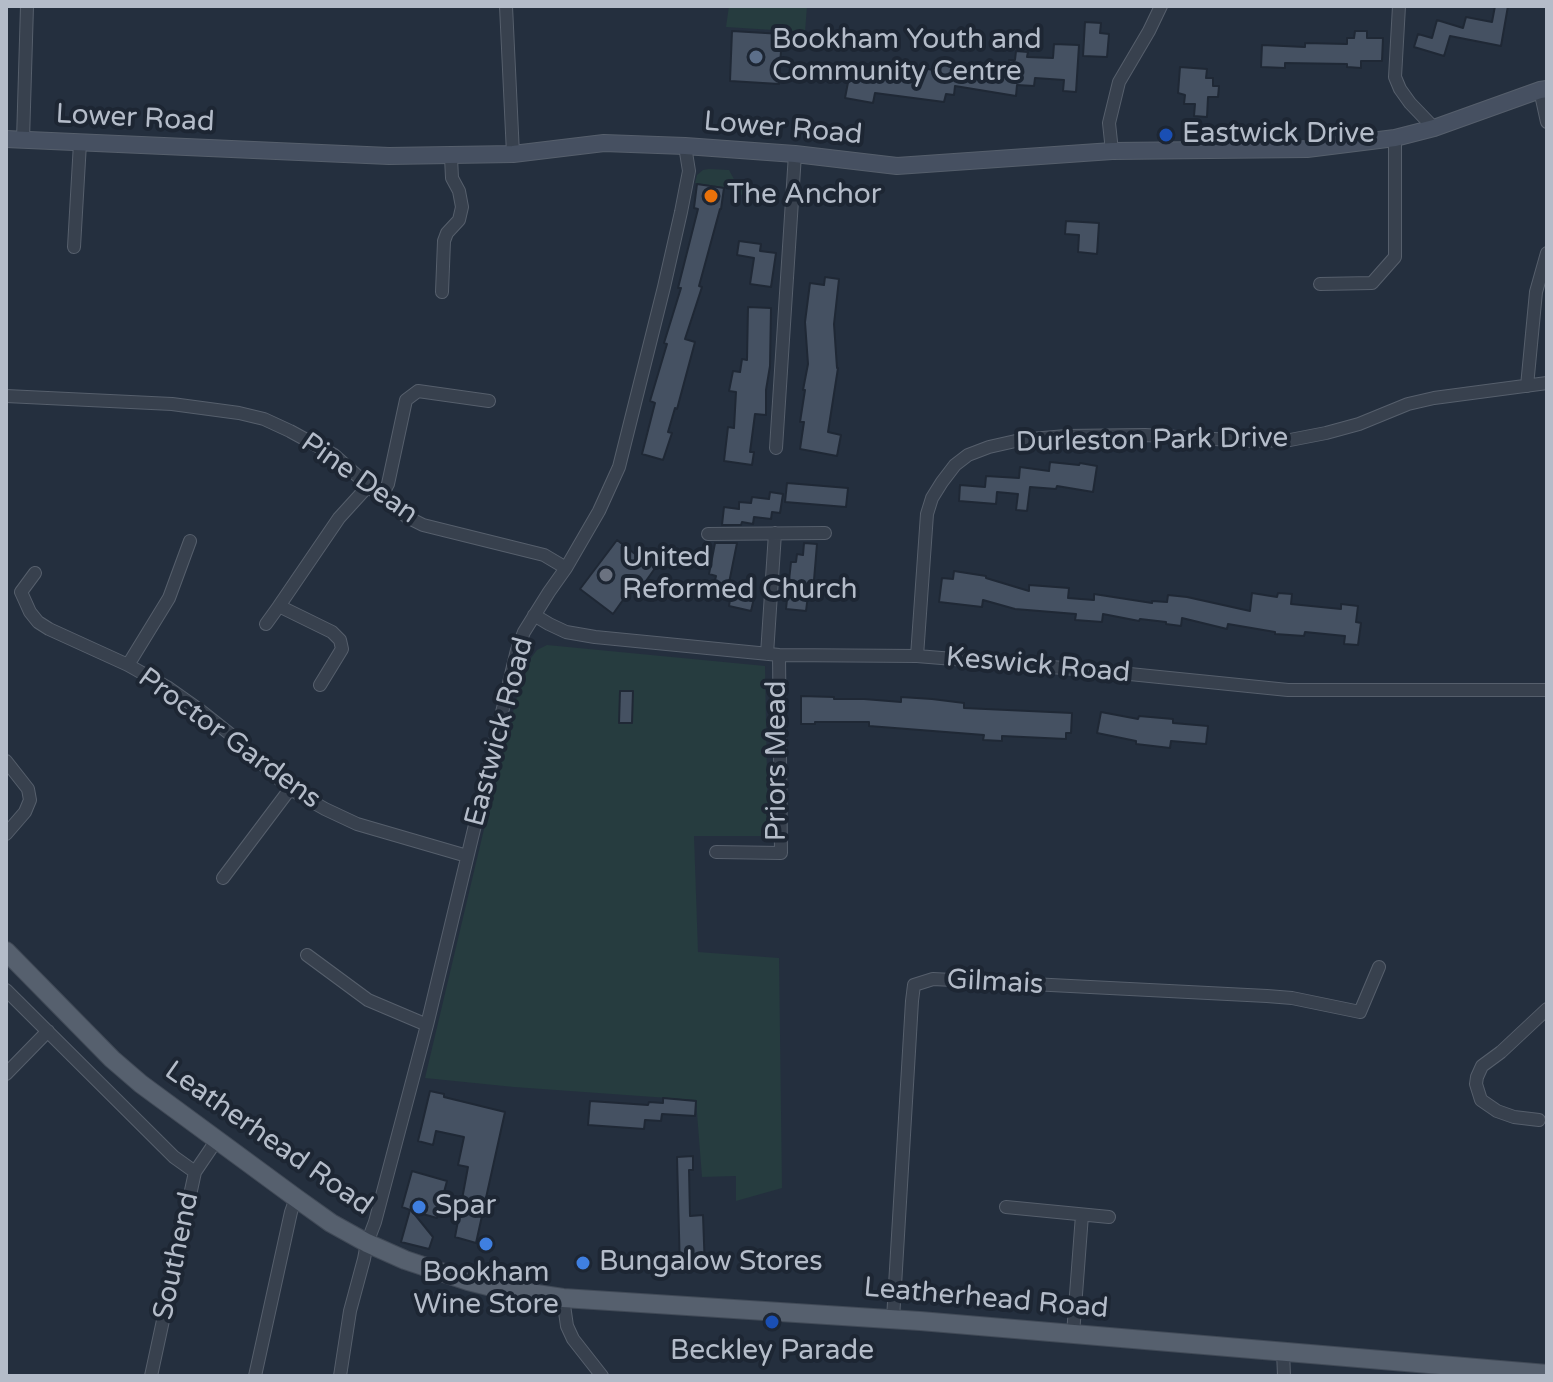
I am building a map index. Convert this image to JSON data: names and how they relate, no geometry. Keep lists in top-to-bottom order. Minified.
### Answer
{"streets":{"main road":["Leatherhead Road"],"street":["Lower Road","Durleston Park Drive","Pine Dean","Keswick Road","Eastwick Road","Proctor Gardens","Priors Mead","Gilmais","Southend"]},"crossings":[["Lower Road","Eastwick Road"],["Durleston Park Drive","Keswick Road"],["Pine Dean","Eastwick Road"],["Keswick Road","Eastwick Road"],["Keswick Road","Priors Mead"],["Eastwick Road","Proctor Gardens"],["Eastwick Road","Leatherhead Road"],["Gilmais","Leatherhead Road"],["Leatherhead Road","Southend"]],"places":["Bookham Youth and Community Centre","Eastwick Drive","The Anchor","United Reformed Church","Spar","Bookham Wine Store","Bungalow Stores","Beckley Parade"]}
